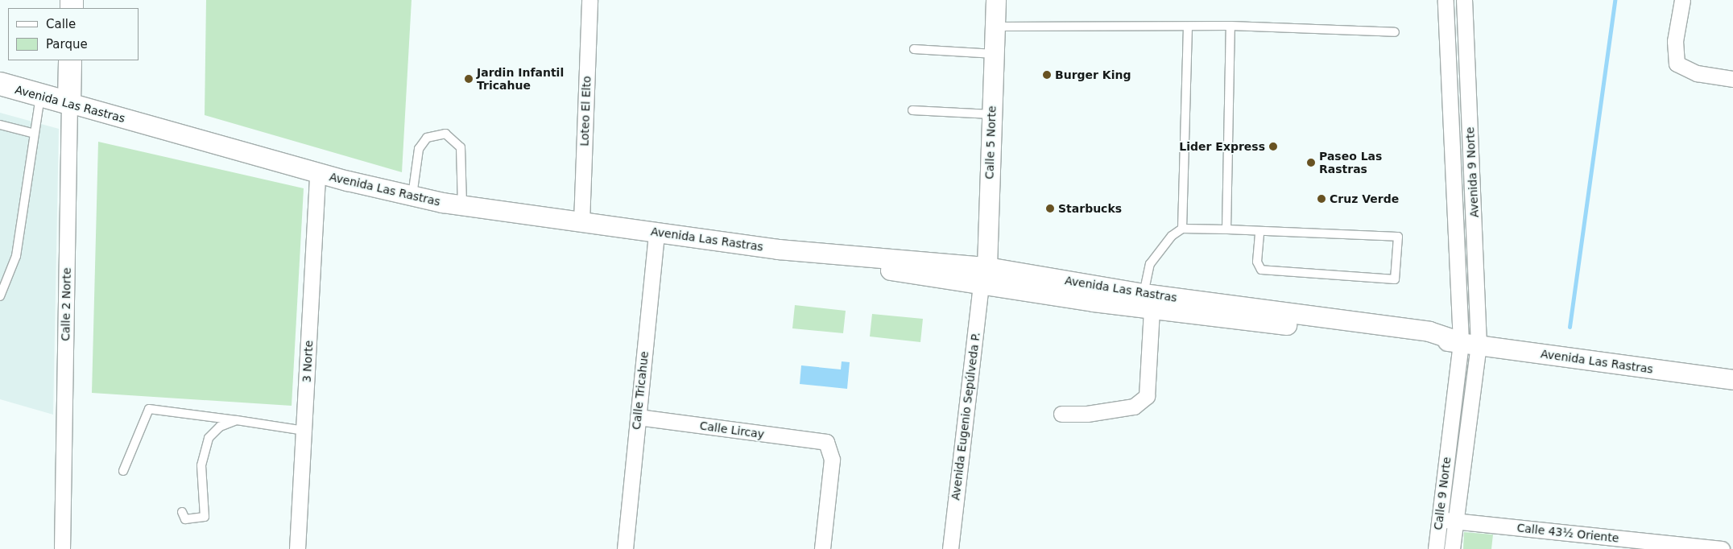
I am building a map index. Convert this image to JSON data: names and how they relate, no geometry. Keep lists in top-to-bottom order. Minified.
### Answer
{"streets":{"main road":["Avenida Las Rastras","Calle 2 Norte"],"street":["Loteo El Elto","Calle 5 Norte","Avenida 9 Norte","3 Norte","Calle Tricahue","Avenida Eugenio Sepúlveda P.","Calle Lircay","Calle 9 Norte","Calle 43½ Oriente"]},"crossings":[["Avenida Las Rastras","Loteo El Elto"],["Avenida Las Rastras","Calle 5 Norte"],["Avenida Las Rastras","Avenida 9 Norte"],["Avenida Las Rastras","Calle 2 Norte"],["Avenida Las Rastras","3 Norte"],["Avenida Las Rastras","Calle Tricahue"],["Avenida Las Rastras","Avenida Eugenio Sepúlveda P."],["Avenida Las Rastras","Calle 9 Norte"],["Calle 5 Norte","Avenida Eugenio Sepúlveda P."],["Avenida 9 Norte","Calle 9 Norte"],["Calle Tricahue","Calle Lircay"],["Calle 9 Norte","Calle 43½ Oriente"]],"places":["Burger King","Jardin Infantil Tricahue","Lider Express","Paseo Las Rastras","Cruz Verde","Starbucks"],"legend":["Calle","Parque"]}
